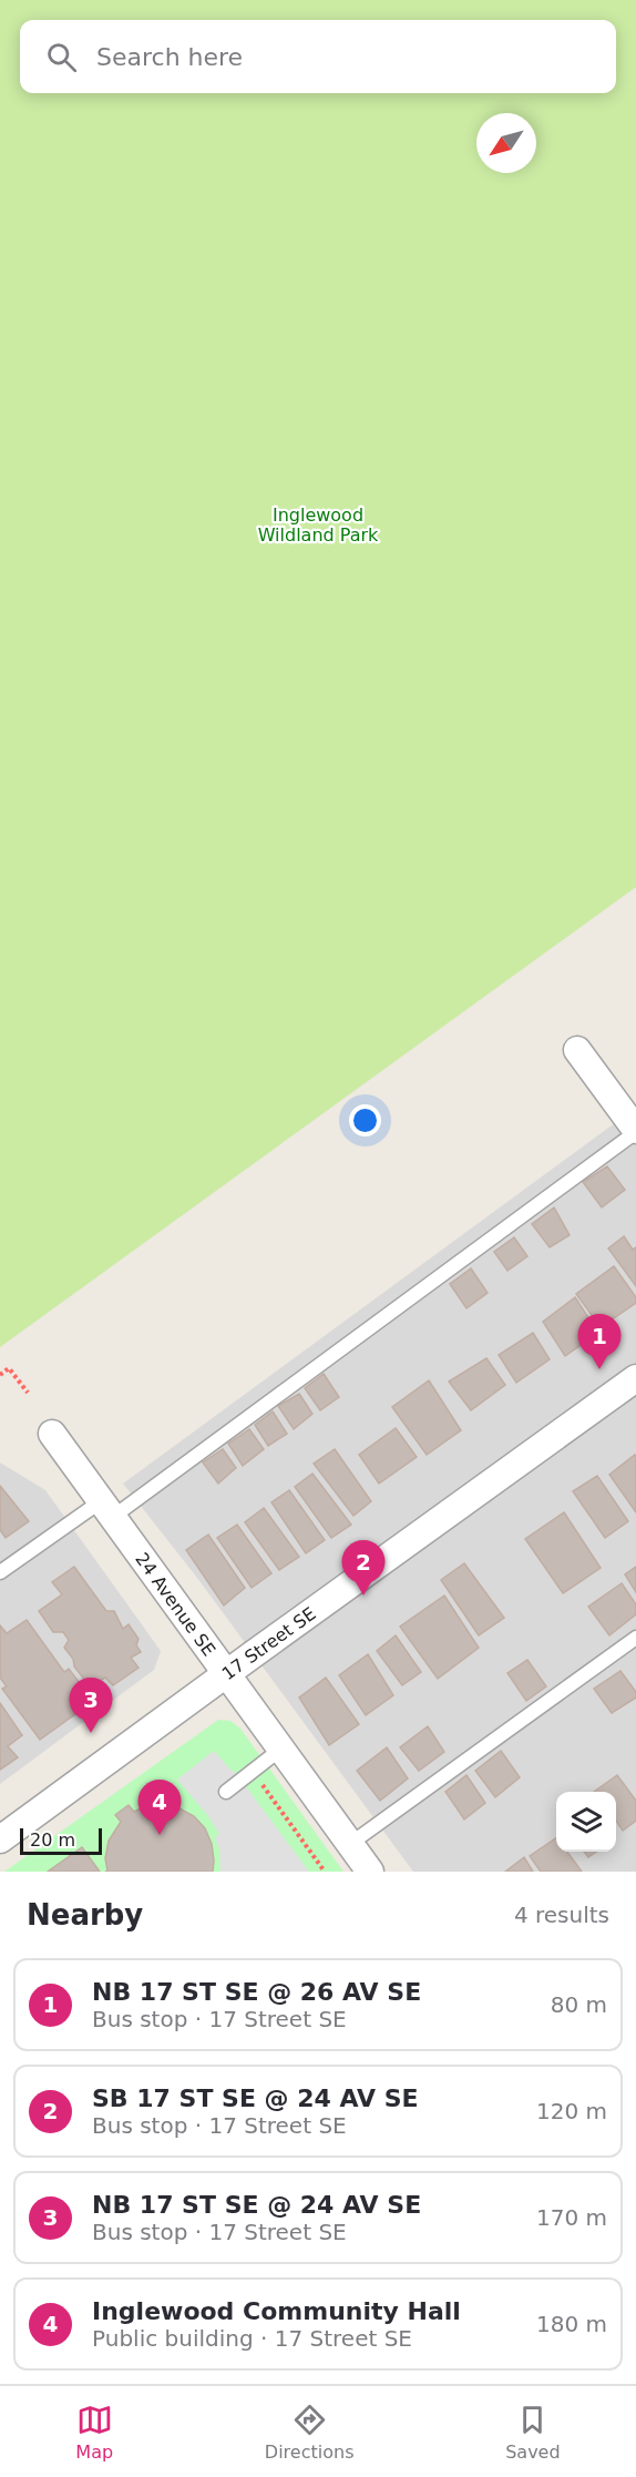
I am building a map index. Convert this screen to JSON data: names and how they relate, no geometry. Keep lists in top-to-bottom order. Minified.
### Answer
{"streets":{"street":["24 Avenue SE","17 Street SE"]},"crossings":[["24 Avenue SE","17 Street SE"]],"parks":["Inglewood Wildland Park"],"scale_bar":"20 m","north":"bottom left","page":{"search":"Search here","pins":["1","2","3","4"],"scale":"20 m","heading":["Nearby","4 results"],"list":[{"mark":"1","name":"NB 17 ST SE @ 26 AV SE","note":"Bus stop · 17 Street SE","value":"80 m"},{"mark":"2","name":"SB 17 ST SE @ 24 AV SE","note":"Bus stop · 17 Street SE","value":"120 m"},{"mark":"3","name":"NB 17 ST SE @ 24 AV SE","note":"Bus stop · 17 Street SE","value":"170 m"},{"mark":"4","name":"Inglewood Community Hall","note":"Public building · 17 Street SE","value":"180 m"}],"nav":["Map","Directions","Saved"]}}
